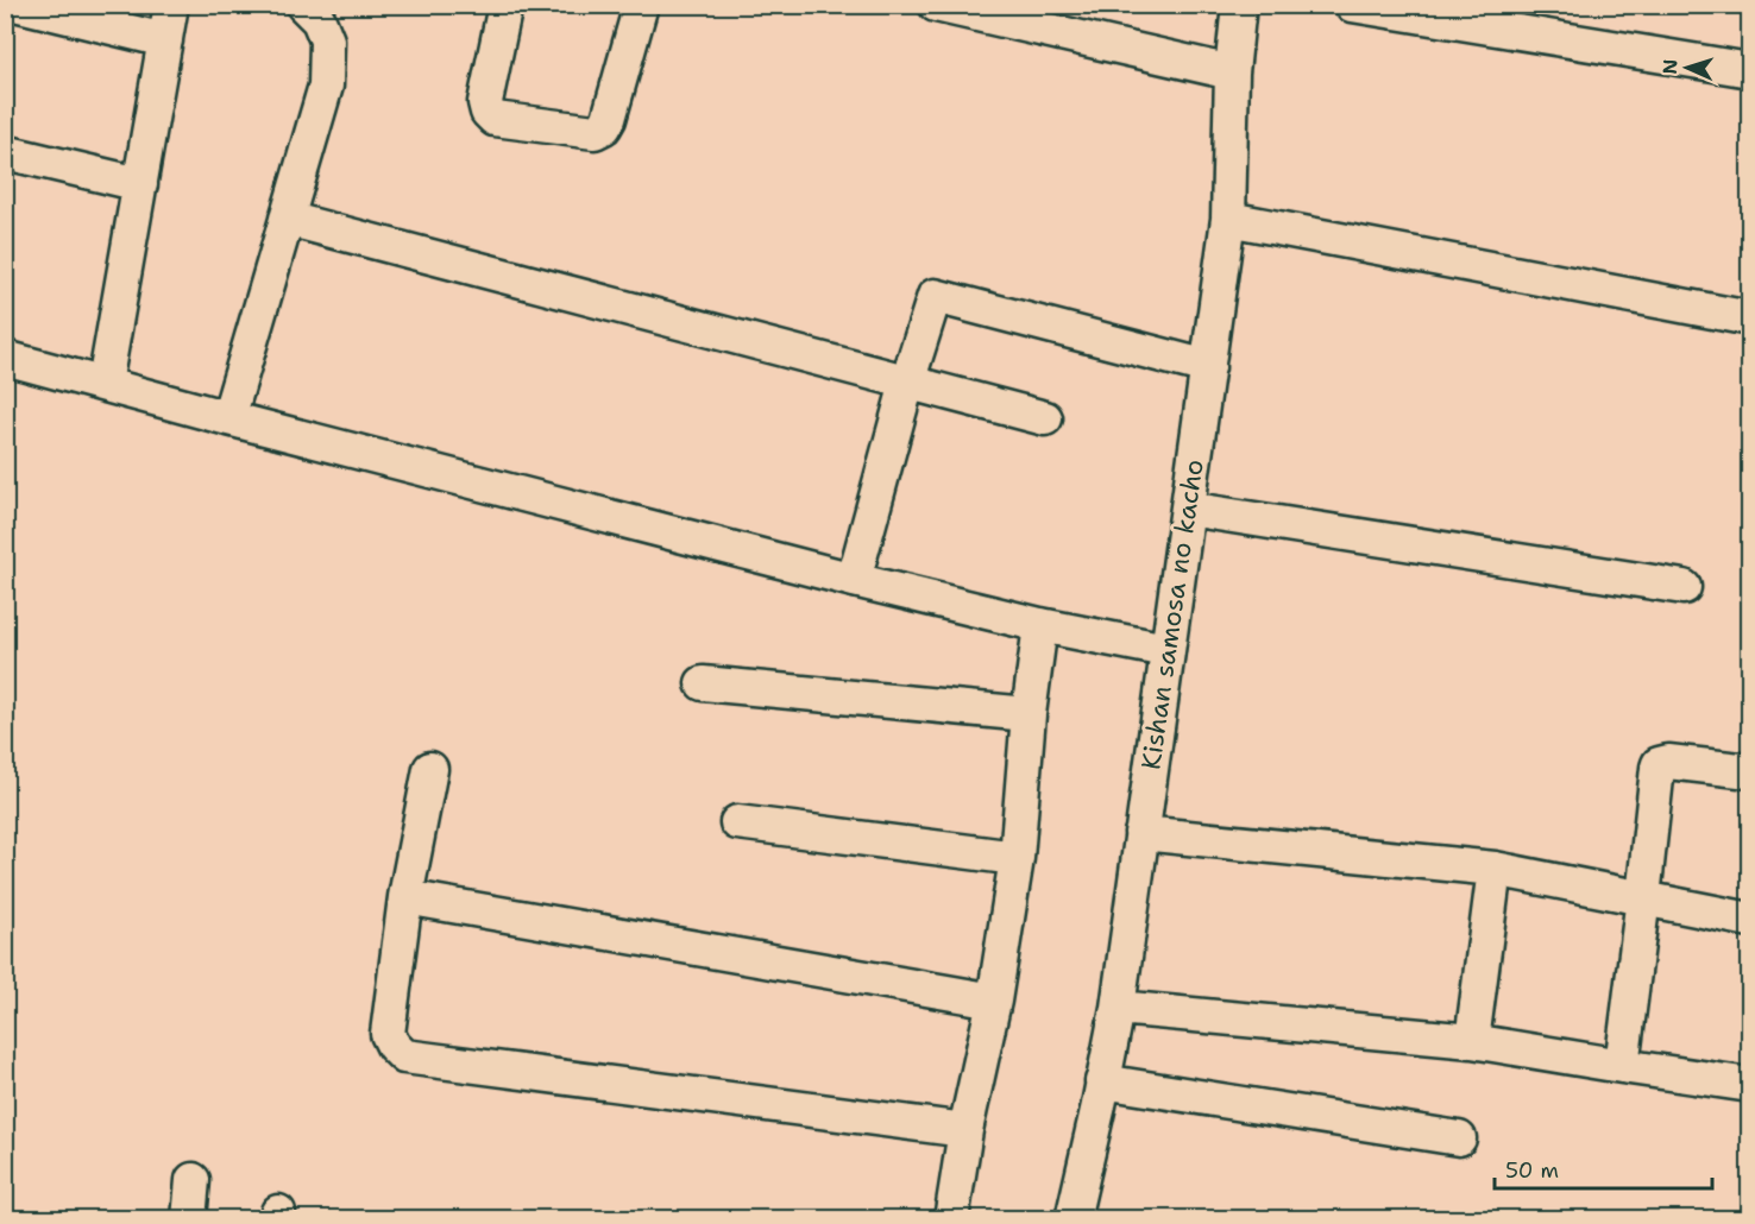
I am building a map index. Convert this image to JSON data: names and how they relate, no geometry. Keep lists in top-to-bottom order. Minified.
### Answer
{"streets":{"street":["Kishan samosa no kacho"]},"scale_bar":"50 m","north":"left"}
